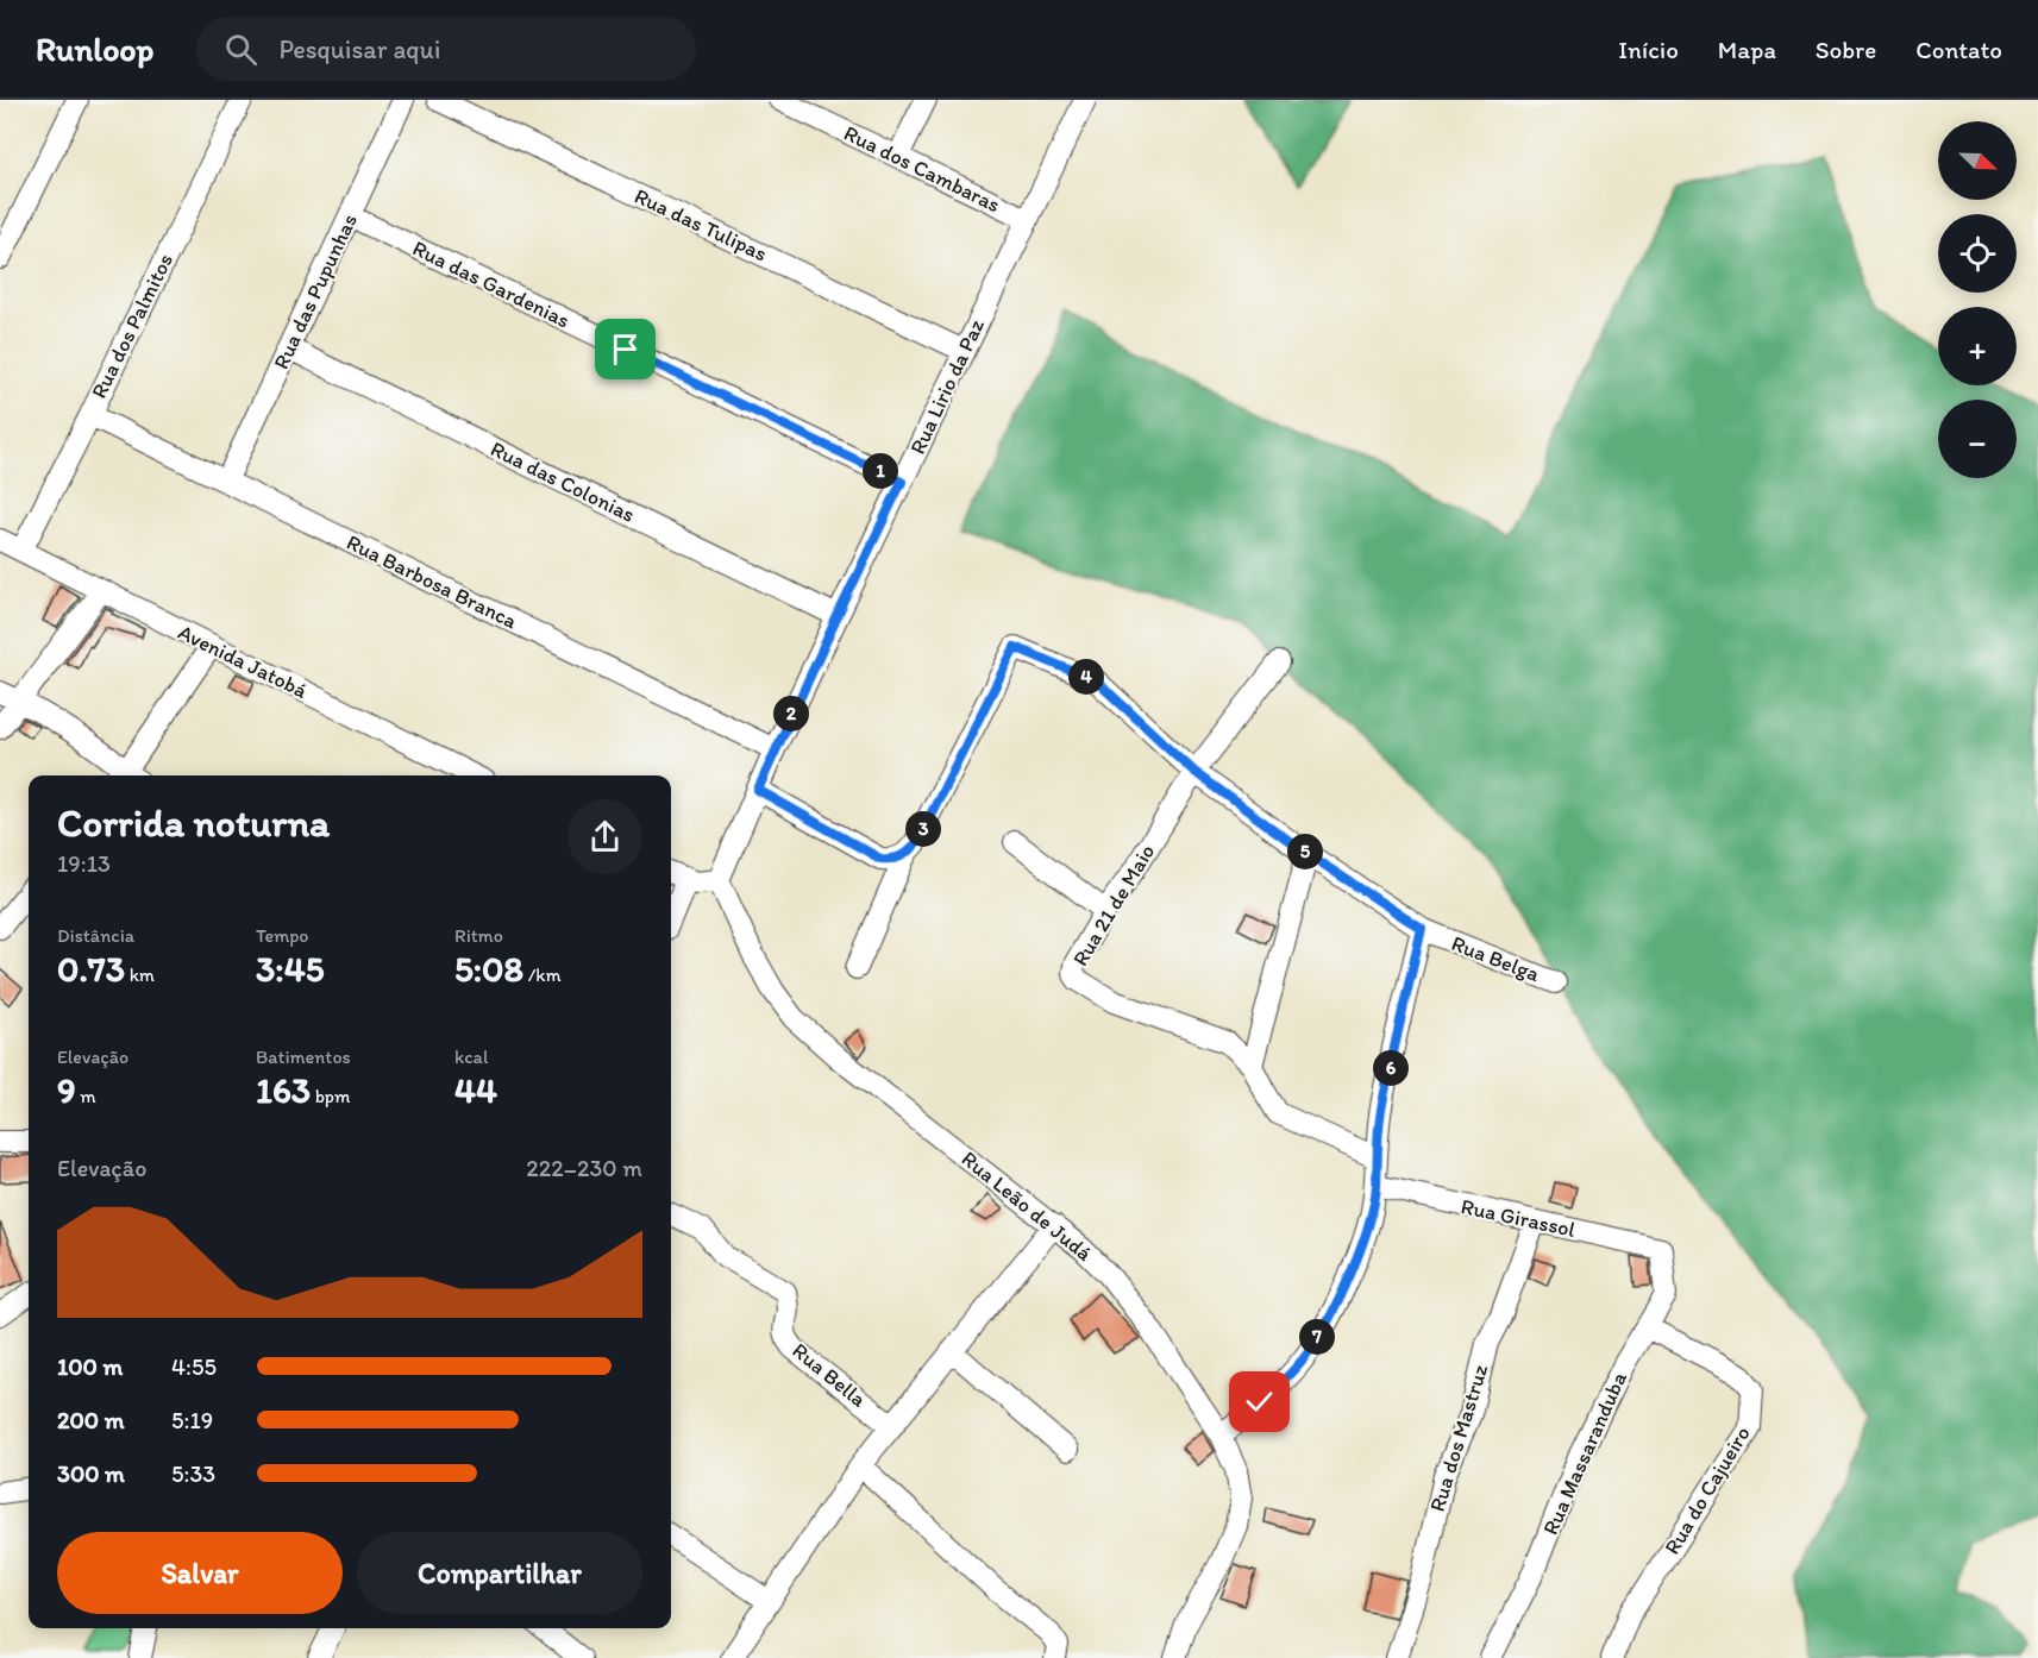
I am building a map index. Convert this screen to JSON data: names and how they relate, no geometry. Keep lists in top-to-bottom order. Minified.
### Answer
{"streets":{"street":["Rua dos Cambaras","Rua das Tulipas","Rua das Gardenias","Rua das Pupunhas","Rua dos Palmitos","Rua Lirio da Paz","Rua das Colonias","Rua Barbosa Branca","Avenida Jatobá","Rua 21 de Maio","Rua Belga","Rua Leão de Judá","Rua Girassol","Rua Bella","Rua dos Mastruz","Rua Massaranduba","Rua do Cajueiro"]},"crossings":[["Rua dos Cambaras","Rua Lirio da Paz"],["Rua das Tulipas","Rua Lirio da Paz"],["Rua das Gardenias","Rua das Pupunhas"],["Rua das Gardenias","Rua Lirio da Paz"],["Rua das Pupunhas","Rua das Colonias"],["Rua das Pupunhas","Rua Barbosa Branca"],["Rua dos Palmitos","Rua Barbosa Branca"],["Rua dos Palmitos","Avenida Jatobá"],["Rua Lirio da Paz","Rua das Colonias"],["Rua Lirio da Paz","Rua Barbosa Branca"],["Rua Lirio da Paz","Rua Leão de Judá"],["Rua 21 de Maio","Rua Belga"],["Rua Girassol","Rua dos Mastruz"],["Rua Girassol","Rua Massaranduba"],["Rua Massaranduba","Rua do Cajueiro"]],"north":"bottom right","page":{"header":"Runloop","search":"Pesquisar aqui","nav":["Início","Mapa","Sobre","Contato"],"map_buttons":["+","−"],"pins":["1","4","2","3","5","6","7"],"heading":["Corrida noturna","19:13"],"stats":[["Distância","0.73 km"],["Tempo","3:45"],["Ritmo","5:08 /km"],["Elevação","9 m"],["Batimentos","163 bpm"],["kcal","44"]],"chart":["Elevação","222–230 m"],"list":[{"name":"100 m","note":"4:55"},{"name":"200 m","note":"5:19"},{"name":"300 m","note":"5:33"}],"buttons":["Salvar","Compartilhar"]}}
